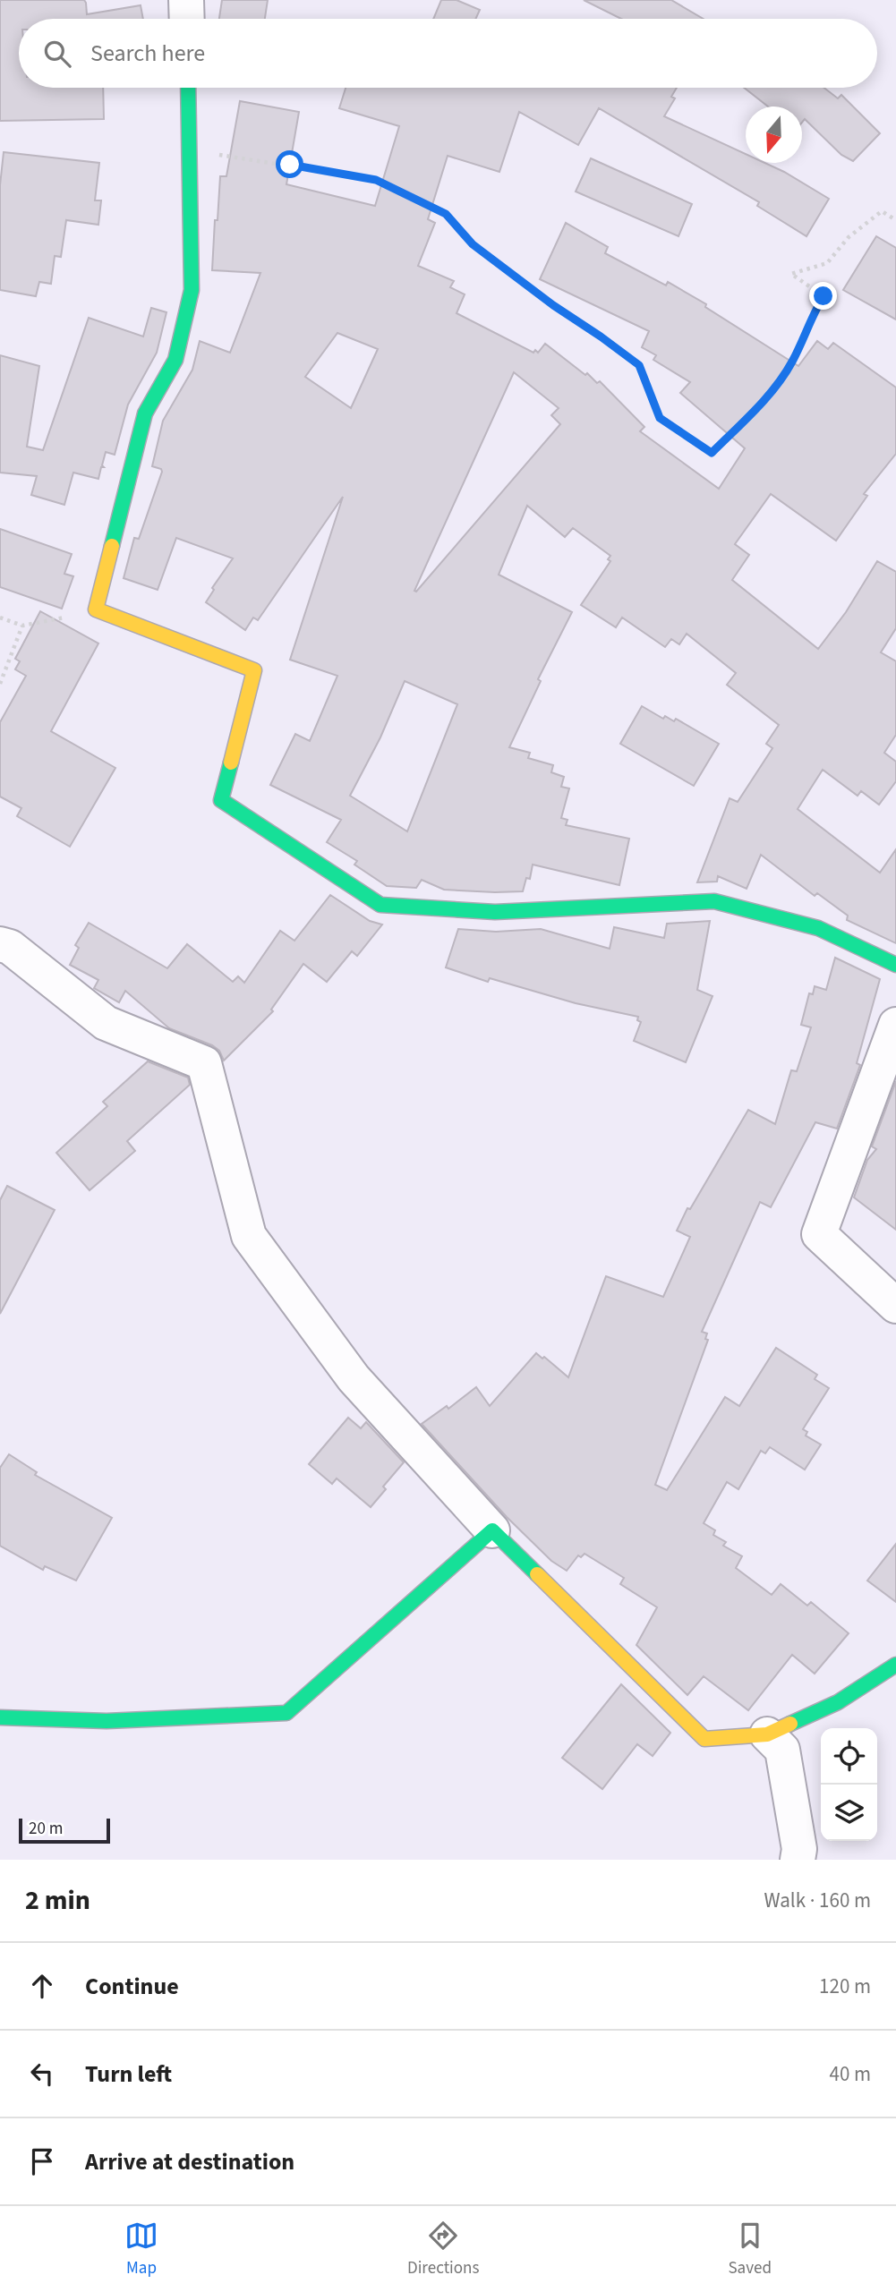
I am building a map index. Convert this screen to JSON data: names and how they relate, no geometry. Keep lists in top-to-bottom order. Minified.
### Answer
{"scale_bar":"20 m","north":"bottom","page":{"search":"Search here","scale":"20 m","heading":["2 min","Walk · 160 m"],"list":[["Continue","120 m"],["Turn left","40 m"],"Arrive at destination"],"nav":["Map","Directions","Saved"]}}
